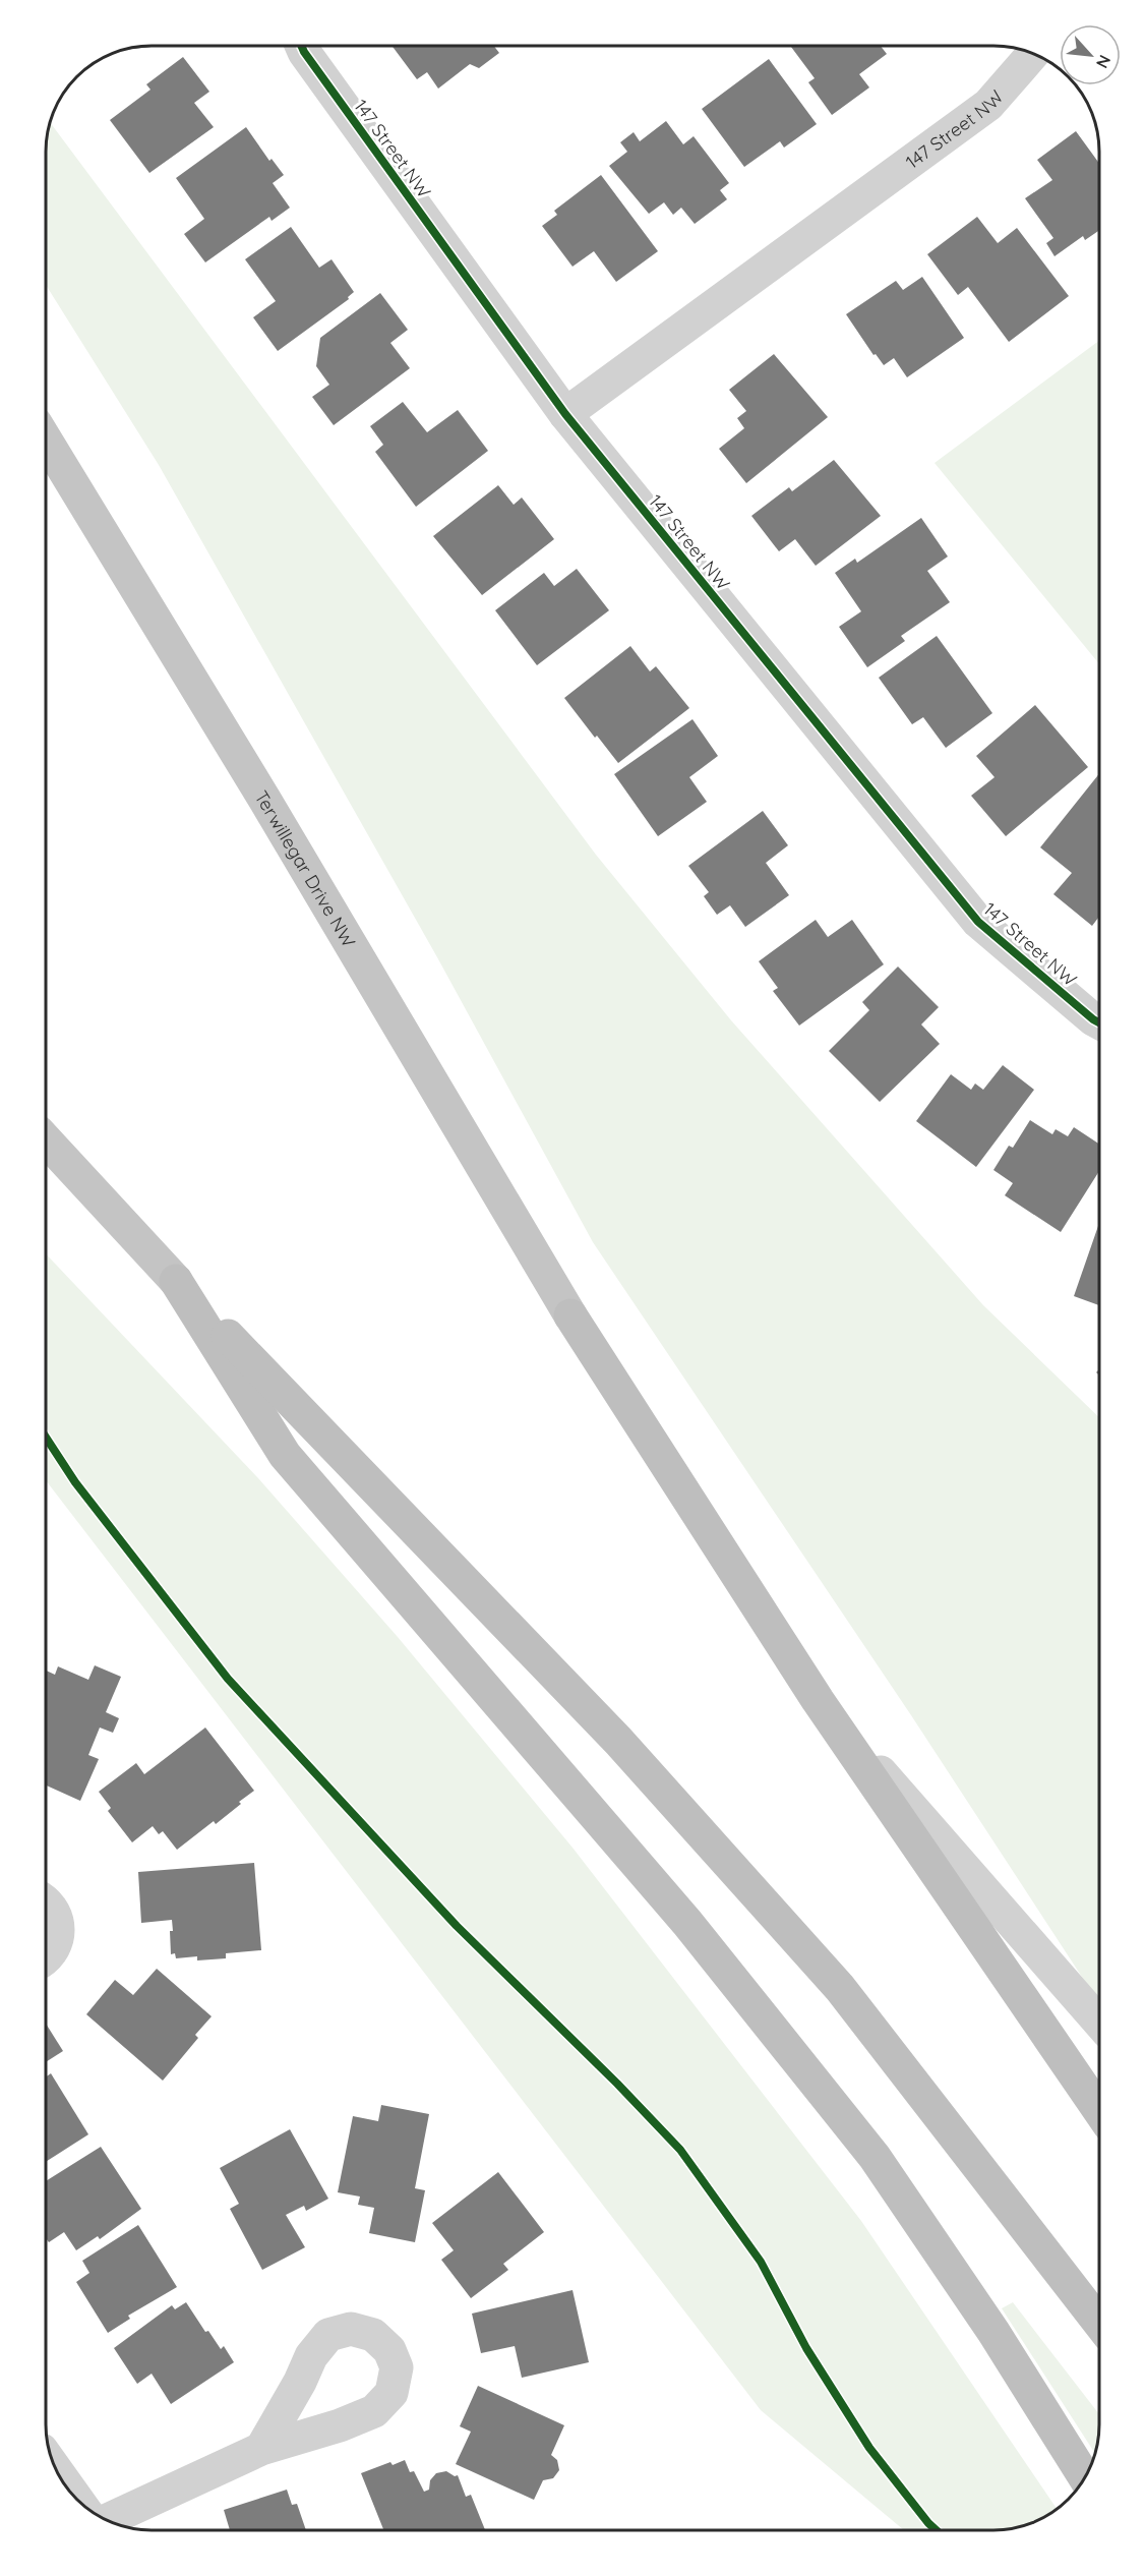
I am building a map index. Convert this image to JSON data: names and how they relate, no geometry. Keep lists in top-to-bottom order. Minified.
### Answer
{"streets":{"main road":["Terwillegar Drive NW"],"street":["147 Street NW"]},"north":"bottom right"}
